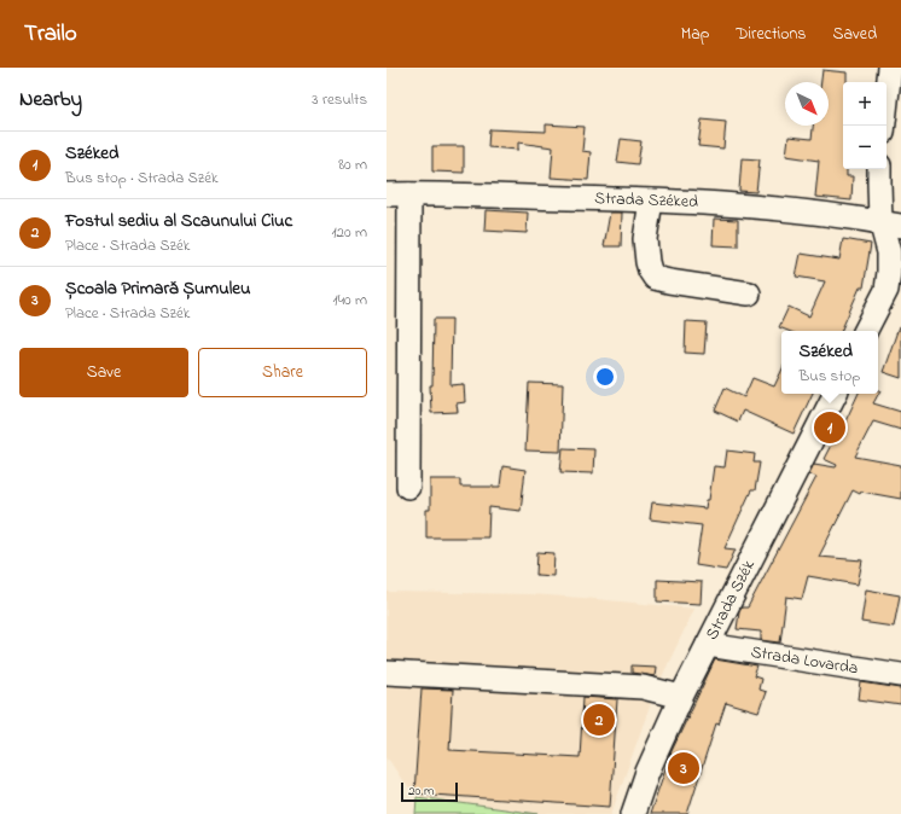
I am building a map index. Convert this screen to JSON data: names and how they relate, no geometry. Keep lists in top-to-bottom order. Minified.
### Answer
{"streets":{"street":["Strada Széked","Strada Szék","Strada Lovarda"]},"crossings":[["Strada Szék","Strada Lovarda"]],"scale_bar":"20 m","north":"bottom right","page":{"header":"Trailo","nav":["Map","Directions","Saved"],"heading":["Nearby","3 results"],"map_buttons":["+","−"],"list":[{"mark":"1","name":"Széked","note":"Bus stop · Strada Szék","value":"80 m"},{"mark":"2","name":"Fostul sediu al Scaunului Ciuc","note":"Place · Strada Szék","value":"120 m"},{"mark":"3","name":"Școala Primară Șumuleu","note":"Place · Strada Szék","value":"140 m"}],"popup":["Széked","Bus stop"],"buttons":["Save","Share"],"pins":["1","2","3"],"scale":"20 m"}}
